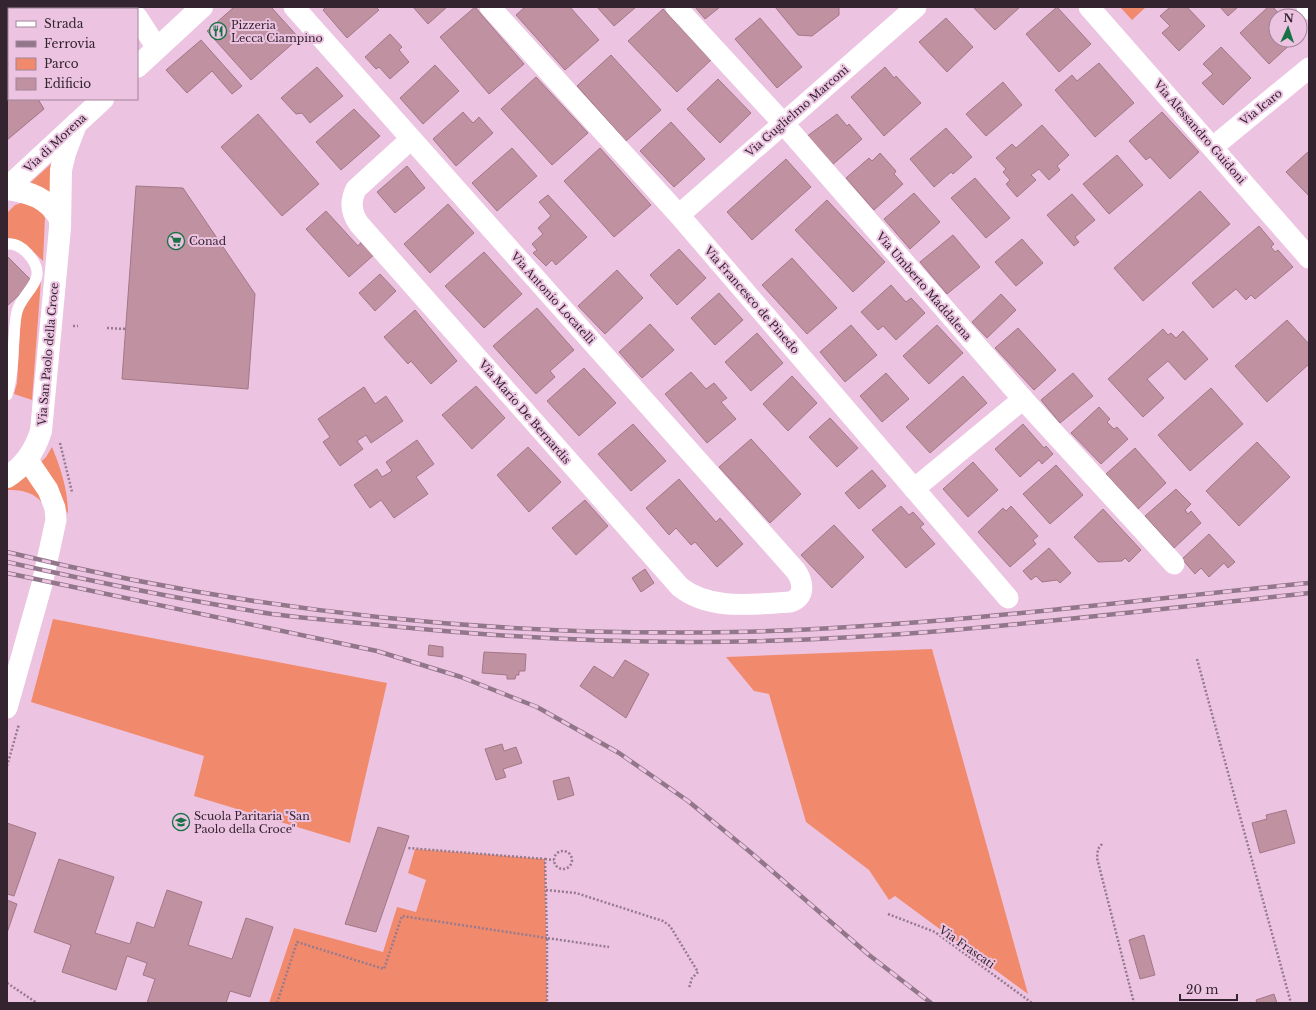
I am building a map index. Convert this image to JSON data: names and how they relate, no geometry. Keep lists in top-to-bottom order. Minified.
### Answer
{"streets":{"street":["Via Icaro","Via Guglielmo Marconi","Via Alessandro Guidoni","Via di Morena","Via Umberto Maddalena","Via Antonio Locatelli","Via Francesco de Pinedo","Via San Paolo della Croce","Via Mario De Bernardis"],"path":["Via Frascati"]},"crossings":[["Via Icaro","Via Alessandro Guidoni"],["Via Guglielmo Marconi","Via Umberto Maddalena"],["Via Guglielmo Marconi","Via Francesco de Pinedo"],["Via di Morena","Via San Paolo della Croce"],["Via Antonio Locatelli","Via Mario De Bernardis"]],"places":{"restaurant":["Pizzeria Lecca Ciampino"],"supermarket":["Conad"],"school or university":["Scuola Paritaria \"San Paolo della Croce\""]},"legend":["Strada","Ferrovia","Parco","Edificio"],"scale_bar":"20 m","north":"top"}
